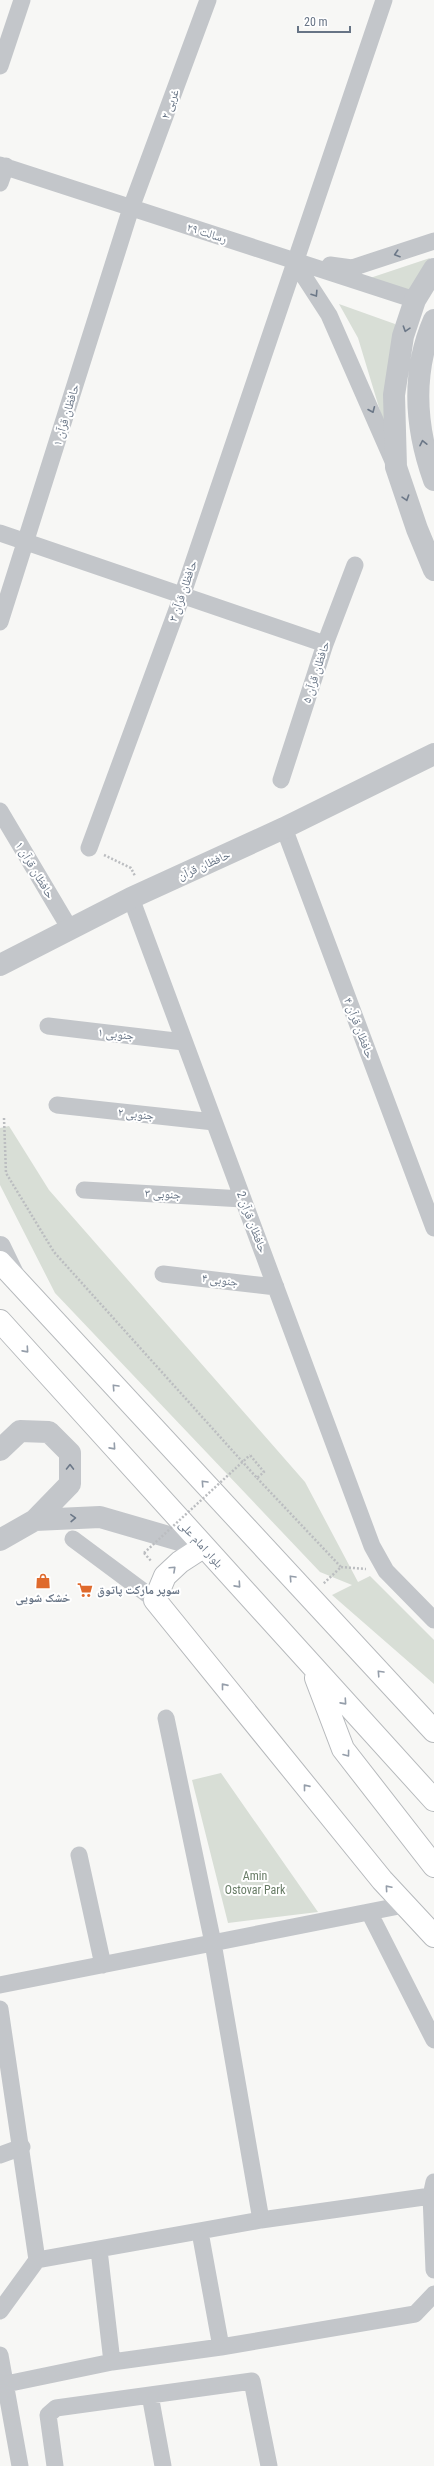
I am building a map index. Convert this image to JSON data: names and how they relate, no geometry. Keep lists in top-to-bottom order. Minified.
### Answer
{"streets":{"highway":["بلوار امام علی"],"street":["۲ غربی","رسالت ۲۹","حافظان قرآن ۱","حافظان قرآن ۳","حافظان قرآن ۵","حافظان قرآن","حافظان قرآن ۴","جنوبی ۱","جنوبی ۲","جنوبی ۳","حافظان قرآن 2","جنوبی ۴"]},"crossings":[["۲ غربی","رسالت ۲۹"],["۲ غربی","حافظان قرآن ۱"],["رسالت ۲۹","حافظان قرآن ۱"],["رسالت ۲۹","حافظان قرآن ۳"],["حافظان قرآن ۱","حافظان قرآن"],["حافظان قرآن","حافظان قرآن ۴"],["حافظان قرآن","حافظان قرآن 2"],["جنوبی ۱","حافظان قرآن 2"],["جنوبی ۲","حافظان قرآن 2"],["جنوبی ۳","حافظان قرآن 2"],["حافظان قرآن 2","جنوبی ۴"]],"parks":["Amin Ostovar Park"],"places":{"shop":["خشک شویی"],"supermarket":["سوپر مارکت پاتوق"]},"scale_bar":"20 m"}
